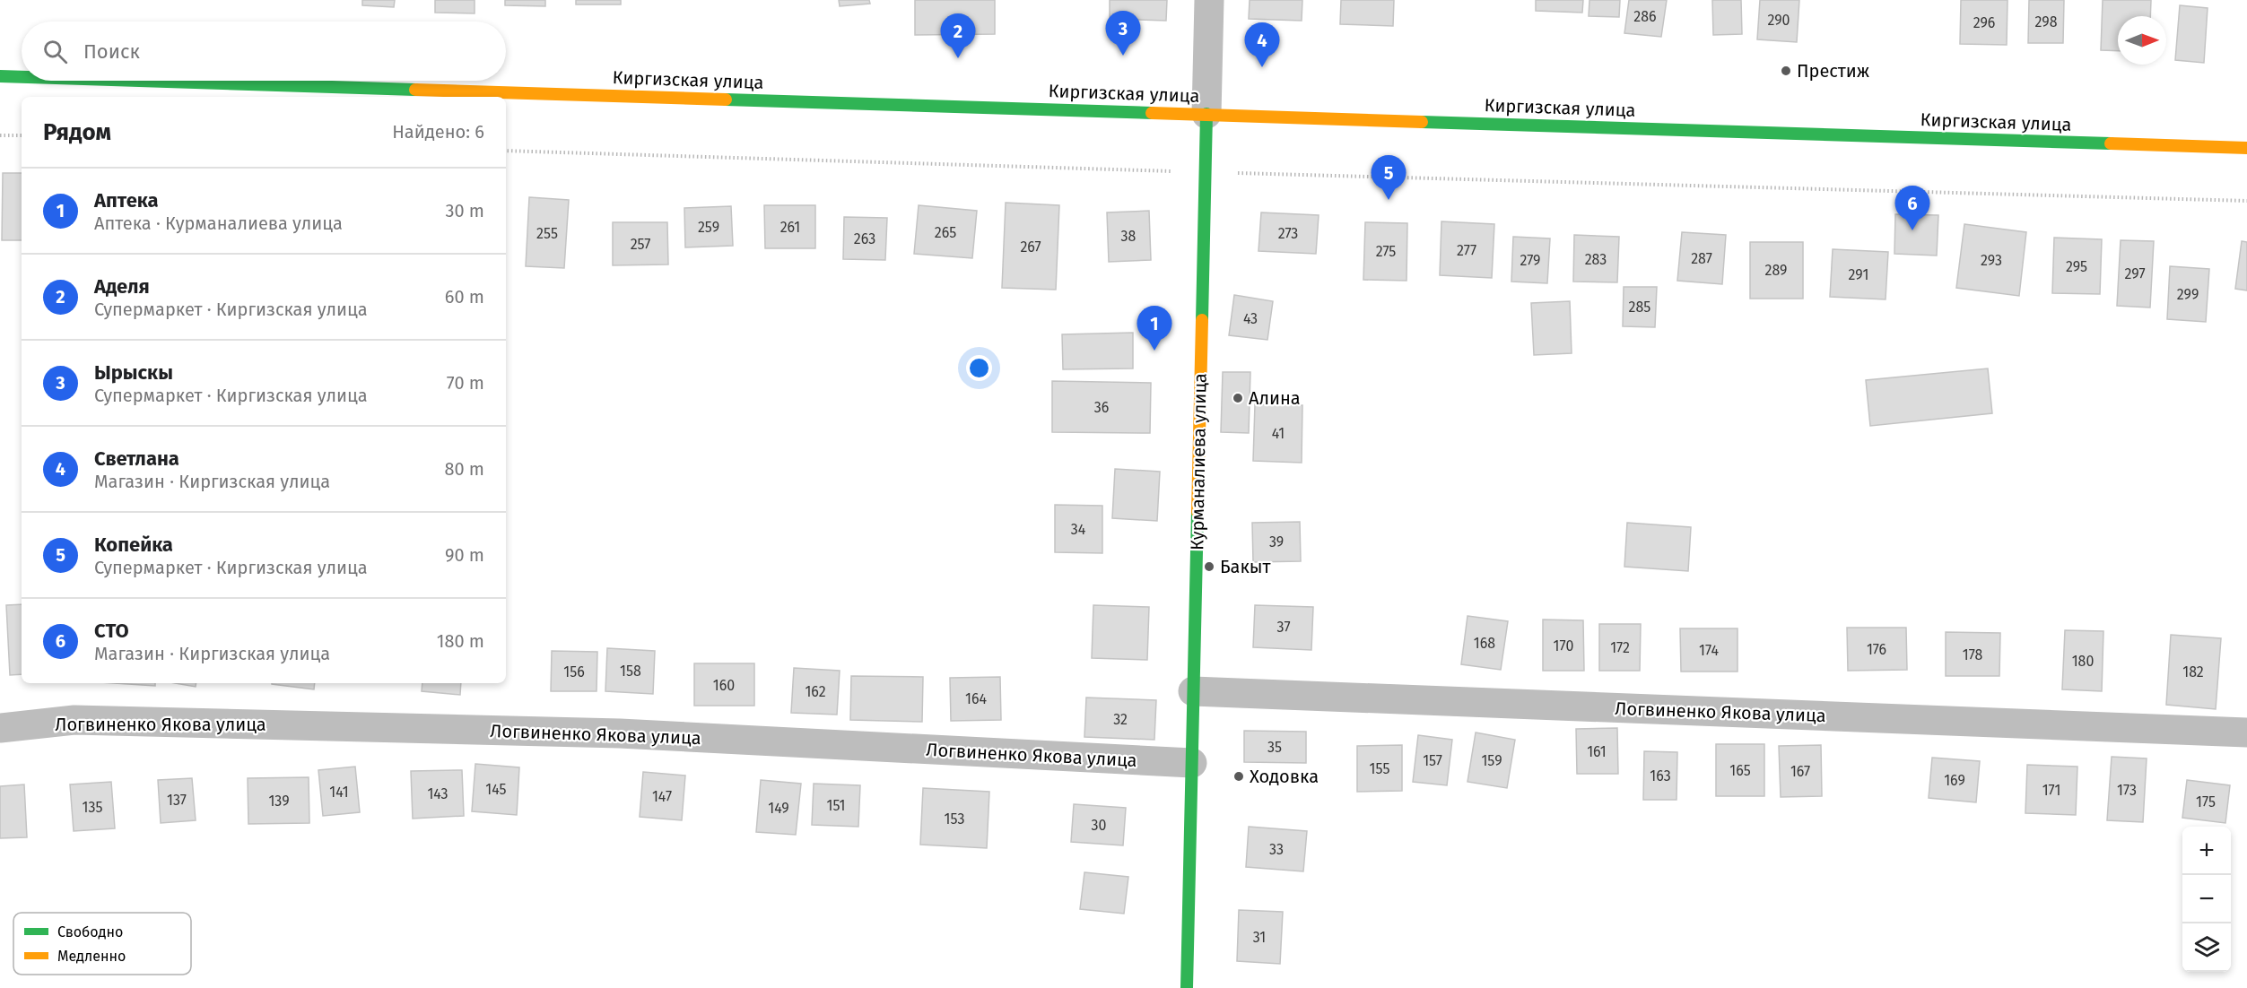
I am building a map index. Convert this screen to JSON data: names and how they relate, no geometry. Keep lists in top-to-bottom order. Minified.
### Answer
{"streets":{"main road":["Киргизская улица","Курманалиева улица"],"street":["Логвиненко Якова улица"]},"crossings":[["Киргизская улица","Курманалиева улица"],["Курманалиева улица","Логвиненко Якова улица"]],"places":["Престиж","Алина","Бакыт","Ходовка"],"house_numbers":["286","290","298","296","259","261","265","255","273","38","263","257","267","277","275","287","283","279","293","295","289","297","291","299","285","43","36","41","34","39","37","168","170","172","176","174","178","180","158","156","182","160","162","164","32","35","161","157","159","155","165","167","163","169","145","171","173","141","143","147","137","139","175","151","135","149","153","30","33","31"],"legend":["Свободно","Медленно"],"north":"right","page":{"pins":["3","2","4","5","6","1"],"search":"Поиск","heading":["Рядом","Найдено: 6"],"list":[{"mark":"1","name":"Аптека","note":"Аптека · Курманалиева улица","value":"30 m"},{"mark":"2","name":"Аделя","note":"Супермаркет · Киргизская улица","value":"60 m"},{"mark":"3","name":"Ырыскы","note":"Супермаркет · Киргизская улица","value":"70 m"},{"mark":"4","name":"Светлана","note":"Магазин · Киргизская улица","value":"80 m"},{"mark":"5","name":"Копейка","note":"Супермаркет · Киргизская улица","value":"90 m"},{"mark":"6","name":"СТО","note":"Магазин · Киргизская улица","value":"180 m"}],"map_buttons":["+","−"]}}
